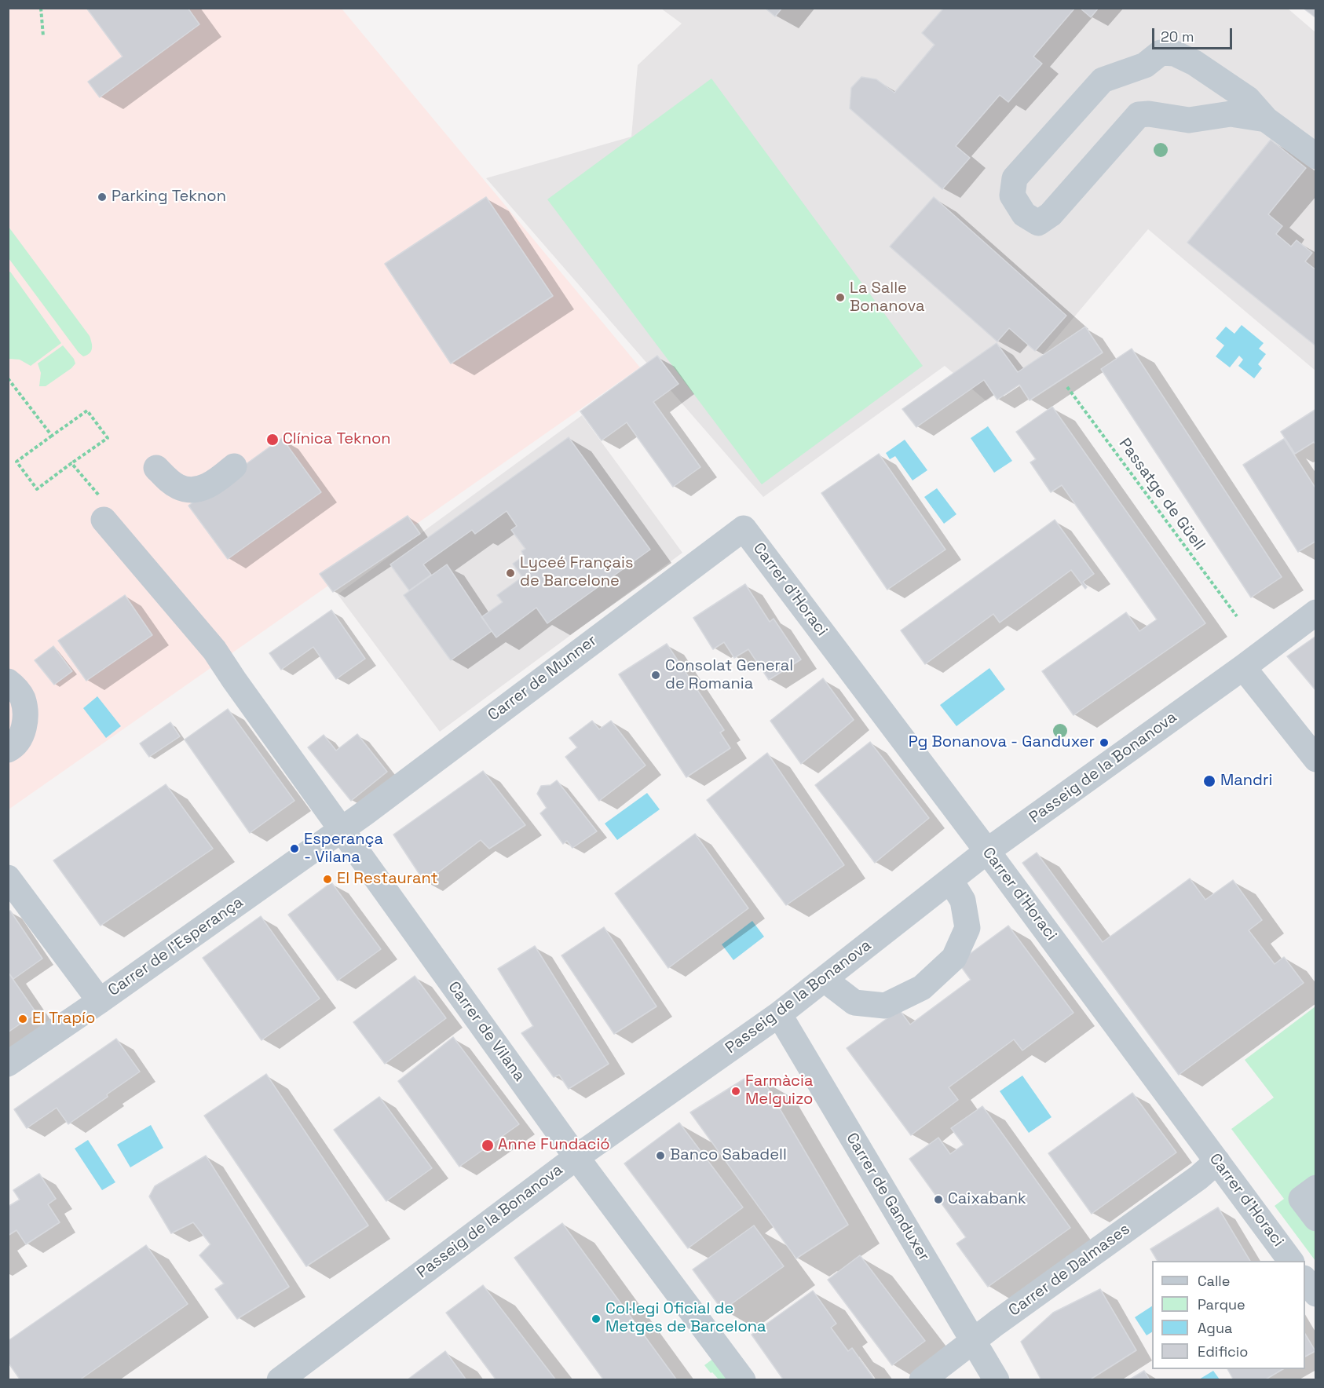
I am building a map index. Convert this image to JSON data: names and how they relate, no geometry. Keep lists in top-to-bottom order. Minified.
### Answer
{"streets":{"street":["Carrer d'Horaci","Carrer de Munner","Passeig de la Bonanova","Carrer de l'Esperança","Carrer de Vilana","Carrer de Ganduxer","Carrer de Dalmases"],"path":["Passatge de Güell"]},"crossings":[["Carrer d'Horaci","Carrer de Munner"],["Carrer d'Horaci","Passeig de la Bonanova"],["Carrer d'Horaci","Carrer de Dalmases"],["Carrer de Munner","Carrer de l'Esperança"],["Carrer de Munner","Carrer de Vilana"],["Passeig de la Bonanova","Carrer de Vilana"],["Passeig de la Bonanova","Carrer de Ganduxer"],["Carrer de l'Esperança","Carrer de Vilana"],["Carrer de Ganduxer","Carrer de Dalmases"]],"places":["Parking Teknon","La Salle Bonanova","Clínica Teknon","Lyceé Français de Barcelone","Consolat General de Romania","Pg Bonanova - Ganduxer","Mandri","Esperança - Vilana","El Restaurant","El Trapío","Farmàcia Melguizo","Anne Fundació","Banco Sabadell","Caixabank","Col·legi Oficial de Metges de Barcelona"],"legend":["Calle","Parque","Agua","Edificio"],"scale_bar":"20 m"}
